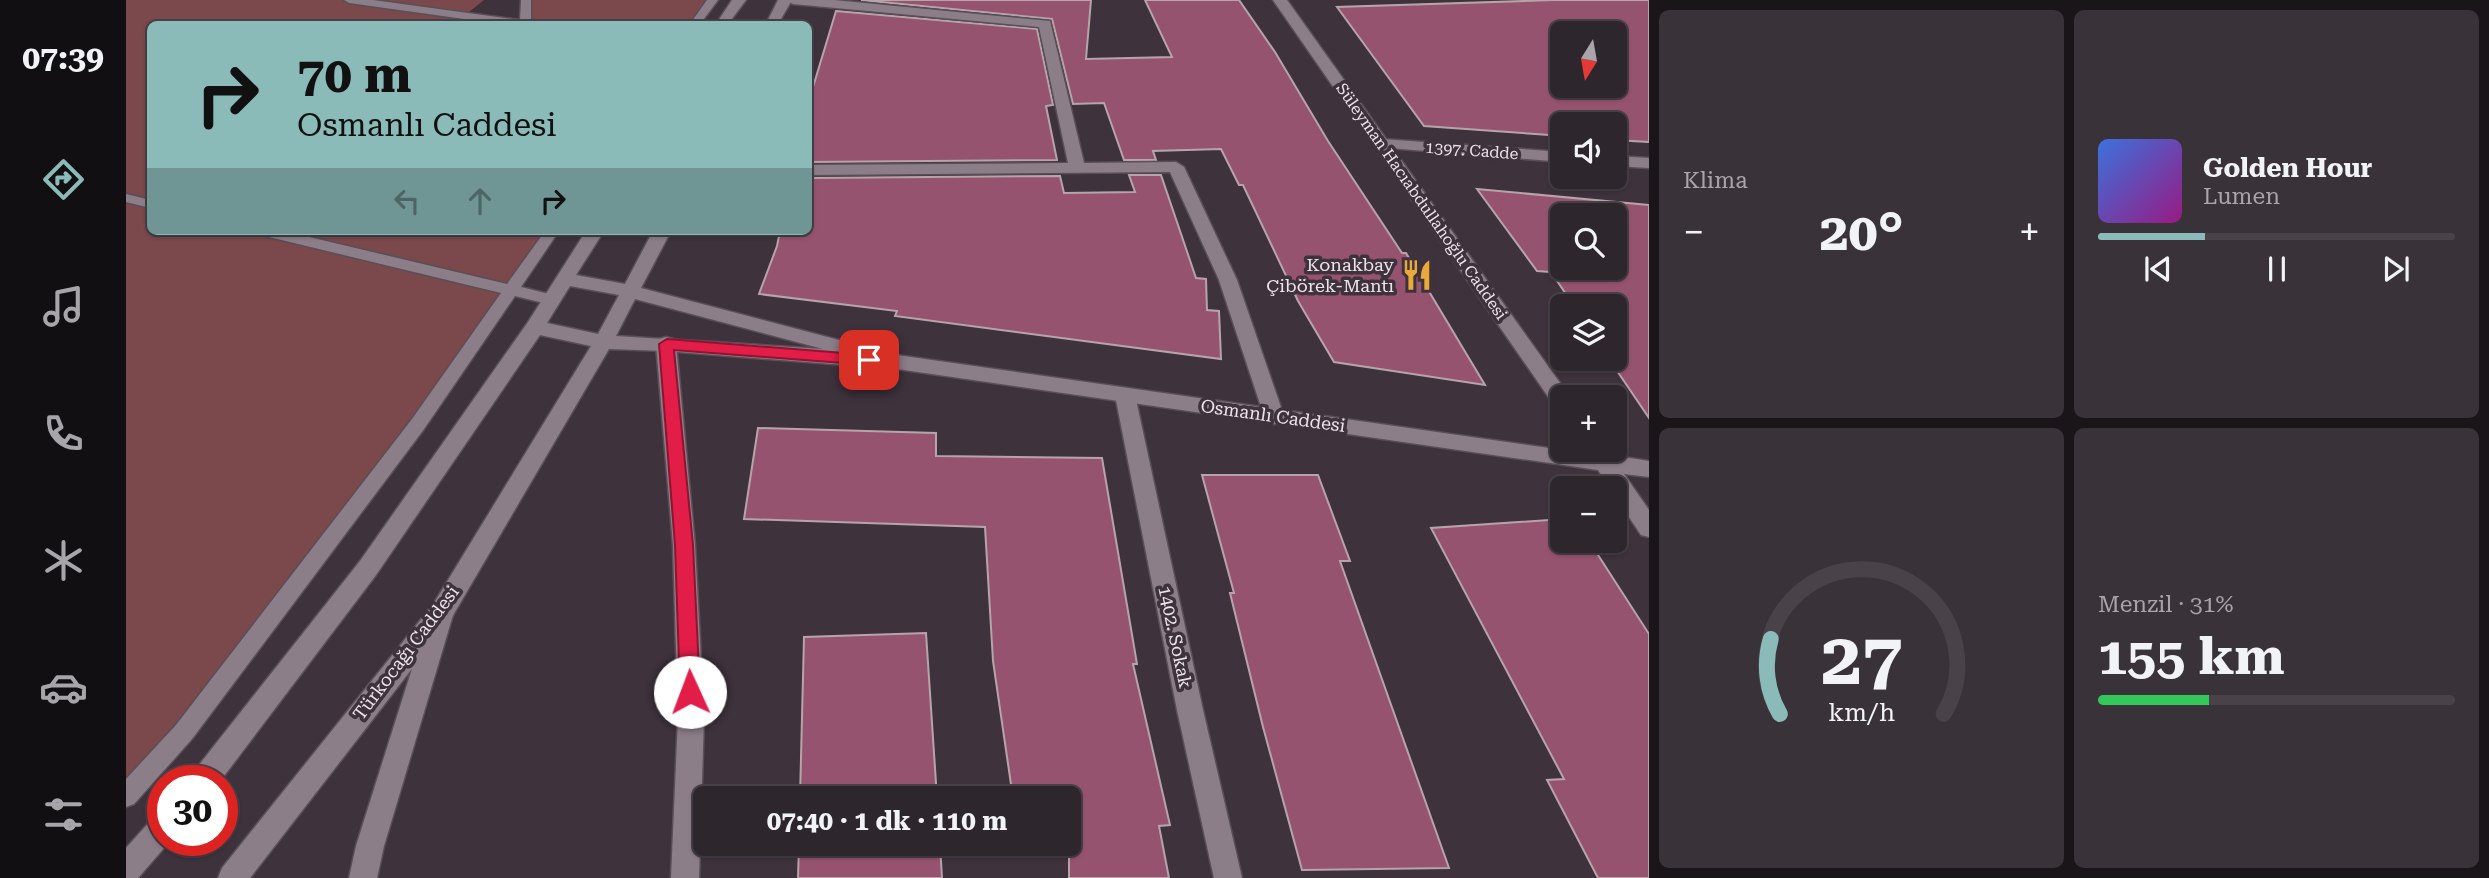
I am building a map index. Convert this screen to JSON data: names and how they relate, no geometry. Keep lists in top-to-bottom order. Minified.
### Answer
{"streets":{"street":["1397. Cadde","Süleyman Hacıabdullahoğlu Caddesi","Osmanlı Caddesi","1402. Sokak","Türkocağı Caddesi"]},"crossings":[["1397. Cadde","Süleyman Hacıabdullahoğlu Caddesi"],["Osmanlı Caddesi","1402. Sokak"],["Osmanlı Caddesi","Türkocağı Caddesi"]],"places":{"restaurant":["Konakbay Çibörek-Mantı"]},"north":"bottom","page":{"tabs":"07:39","tile":["Klima",["Menzil · 31%","155 km"]],"map_buttons":["+","−"],"turn":["70 m","Osmanlı Caddesi"],"song":["Golden Hour","Lumen"],"heat":["−","20°","+"],"limit":"30","trip":"07:40 · 1 dk · 110 m","gauge":["27","km/h"]}}
